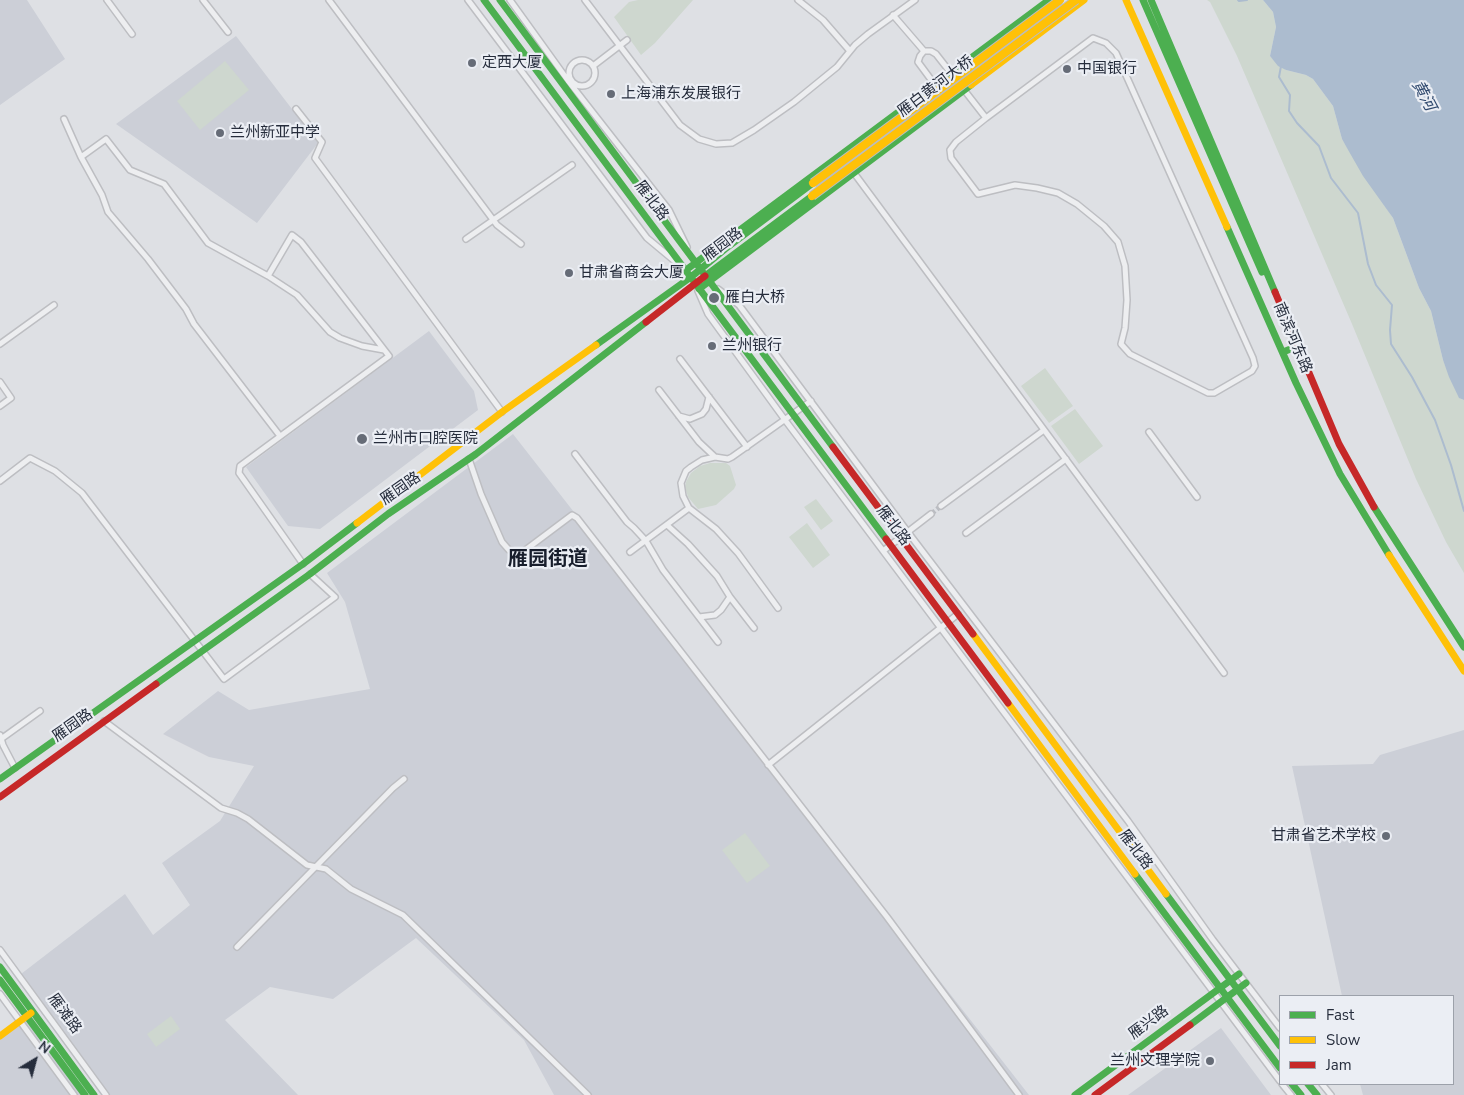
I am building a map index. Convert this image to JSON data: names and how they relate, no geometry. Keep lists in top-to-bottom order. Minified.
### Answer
{"streets":{"main road":["雁白黄河大桥","雁北路","雁园路","南滨河东路","雁滩路","雁兴路"]},"crossings":[["雁白黄河大桥","雁园路"],["雁北路","雁园路"],["雁北路","雁兴路"]],"districts":["雁园街道"],"water":["黄河"],"places":["定西大厦","中国银行","上海浦东发展银行","兰州新亚中学","甘肃省商会大厦","雁白大桥","兰州银行","兰州市口腔医院","甘肃省艺术学校","兰州文理学院"],"legend":["Fast","Slow","Jam"],"north":"top right"}
